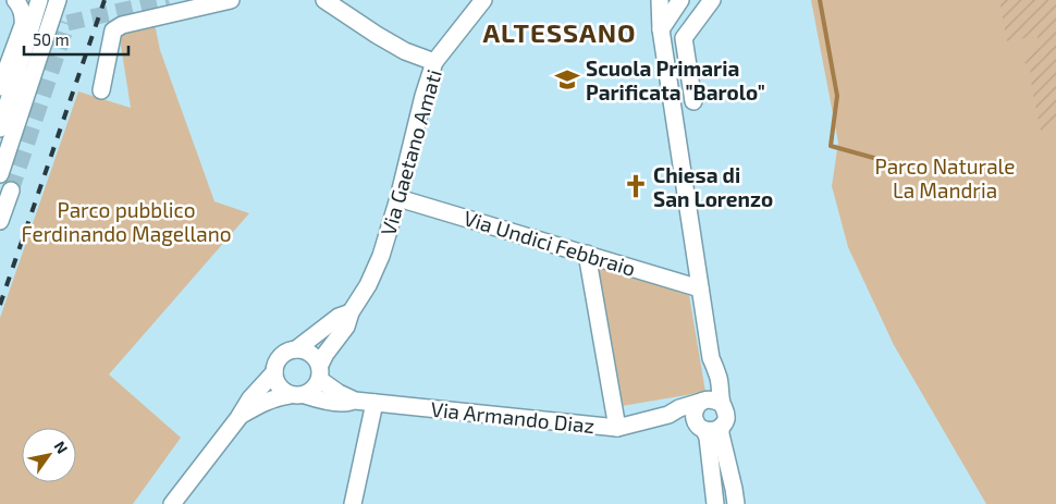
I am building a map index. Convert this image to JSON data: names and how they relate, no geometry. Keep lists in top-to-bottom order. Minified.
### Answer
{"streets":{"street":["Via Gaetano Amati","Via Undici Febbraio","Via Armando Diaz"]},"crossings":[["Via Gaetano Amati","Via Undici Febbraio"],["Via Gaetano Amati","Via Armando Diaz"]],"districts":["ALTESSANO"],"parks":["Parco Naturale La Mandria","Parco pubblico Ferdinando Magellano"],"places":{"school or university":["Scuola Primaria Parificata \"Barolo\""],"church":["Chiesa di San Lorenzo"]},"scale_bar":"50 m","north":"top right"}
